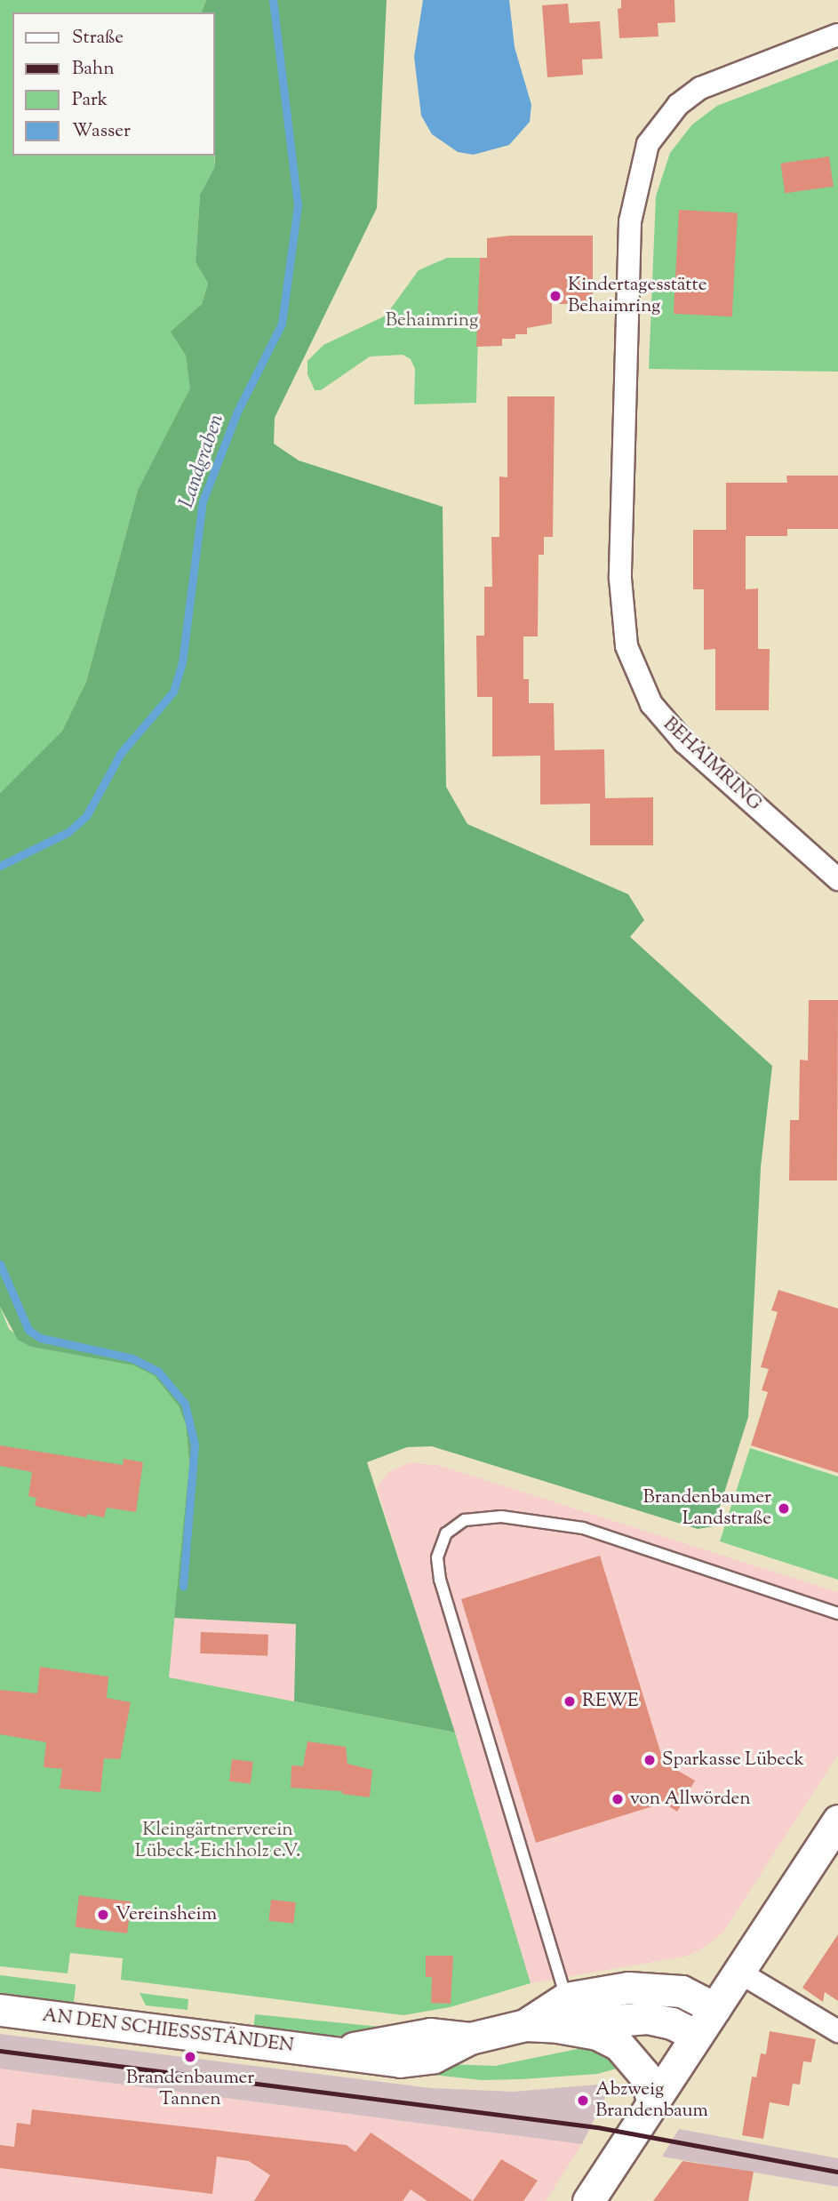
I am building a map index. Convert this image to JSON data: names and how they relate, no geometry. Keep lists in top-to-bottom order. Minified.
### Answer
{"streets":{"street":["BEHAIMRING","AN DEN SCHIESSSTÄNDEN"]},"water":["Landgraben"],"parks":["Behaimring","Kleingärtnerverein Lübeck-Eichholz e.V."],"places":["Kindertagesstätte Behaimring","Brandenbaumer Landstraße","REWE","Sparkasse Lübeck","von Allwörden","Vereinsheim","Brandenbaumer Tannen","Abzweig Brandenbaum"],"legend":["Straße","Bahn","Park","Wasser"]}
